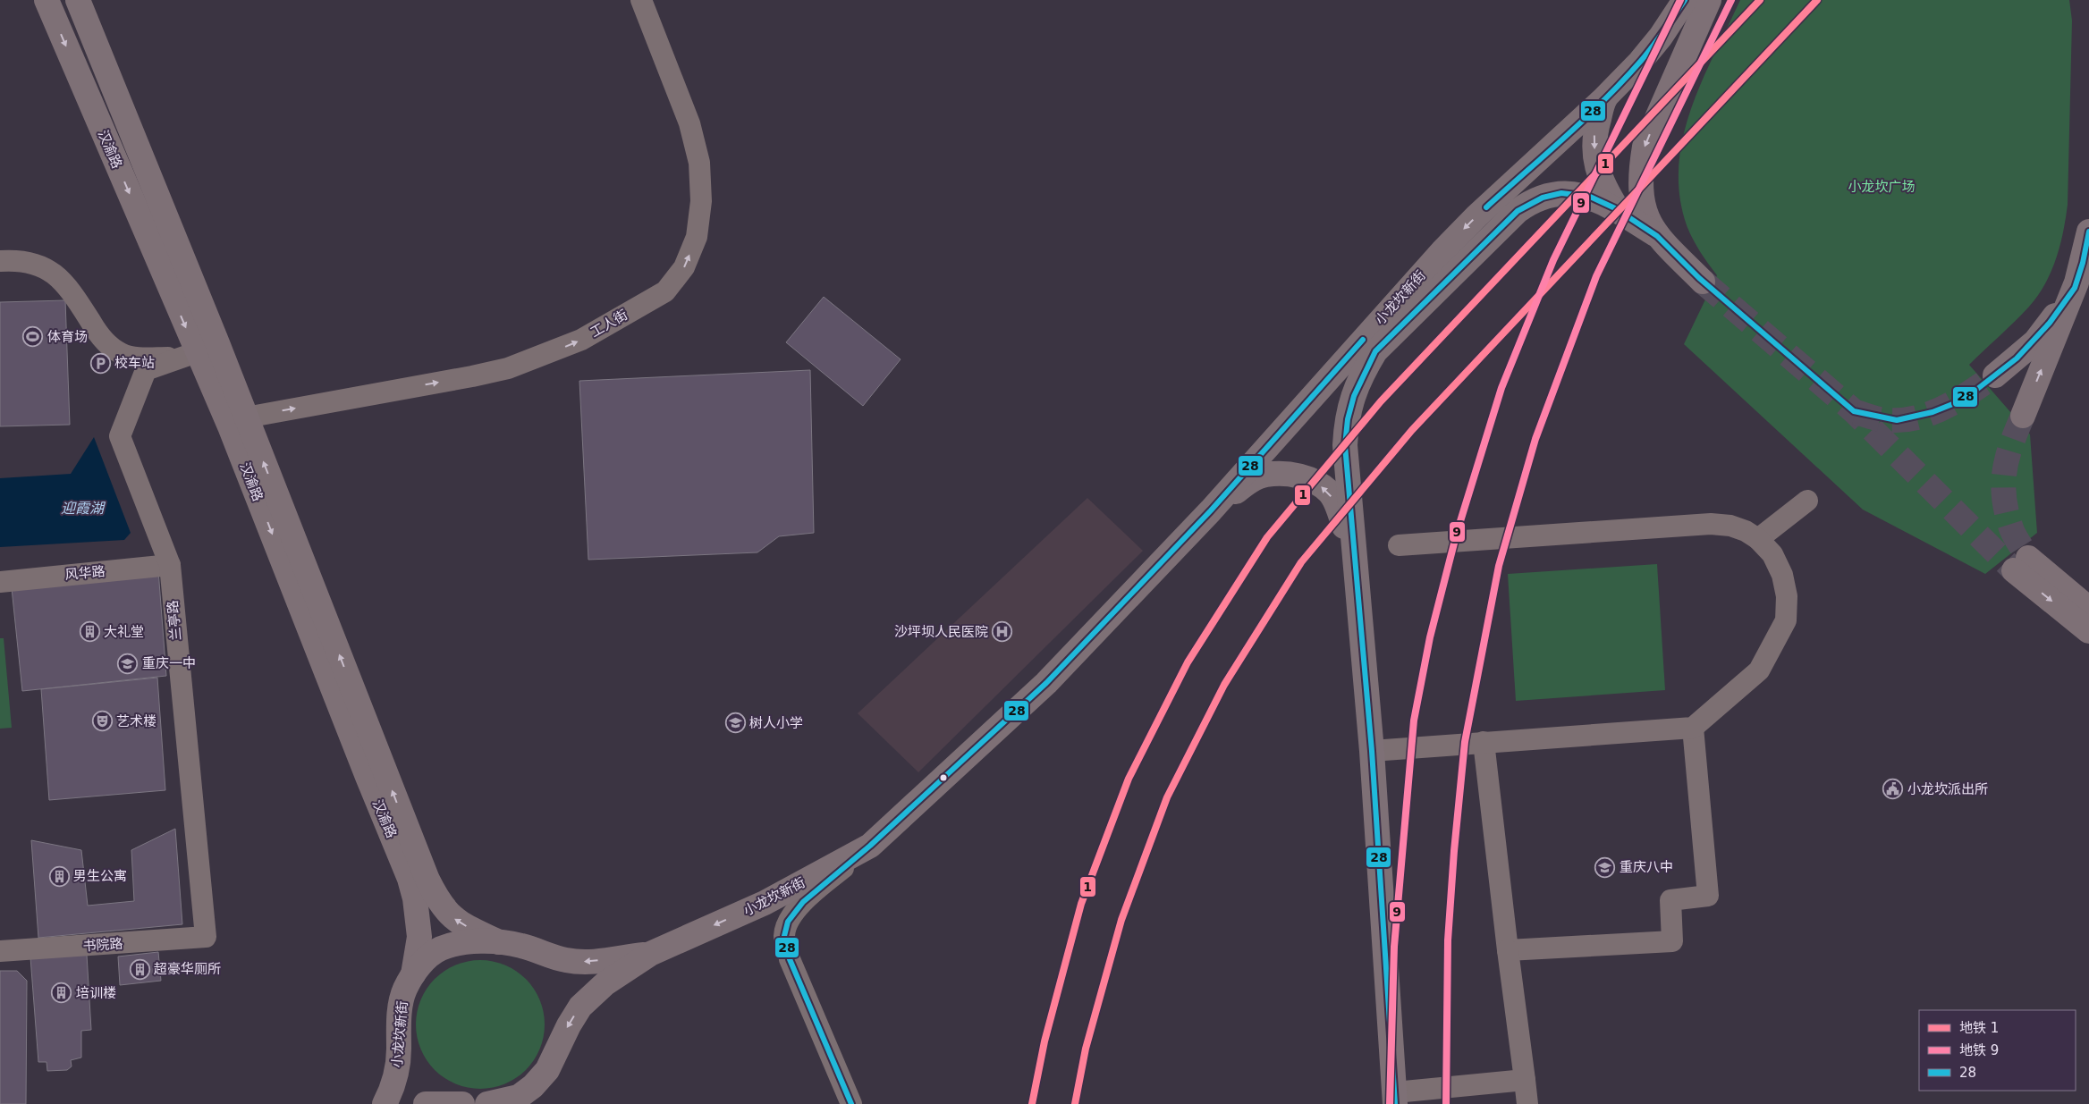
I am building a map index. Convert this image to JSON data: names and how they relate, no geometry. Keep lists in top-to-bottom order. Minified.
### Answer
{"streets":{"main road":["汉渝路","小龙坎新街"],"street":["工人街","风华路","兰亭路","书院路"]},"crossings":[["汉渝路","小龙坎新街"],["汉渝路","工人街"],["汉渝路","兰亭路"],["风华路","兰亭路"],["兰亭路","书院路"]],"one_way":["小龙坎新街"],"water":["迎霞湖"],"parks":["小龙坎广场"],"places":{"sports":["体育场"],"parking":["校车站"],"building":["大礼堂","男生公寓","超豪华厕所","培训楼"],"hospital":["沙坪坝人民医院"],"school or university":["重庆一中","树人小学","重庆八中"],"theatre":["艺术楼"],"public building":["小龙坎派出所"]},"lines":["metro line 1","metro line 9","transit line 28"],"legend":["地铁 1","地铁 9","28"]}
